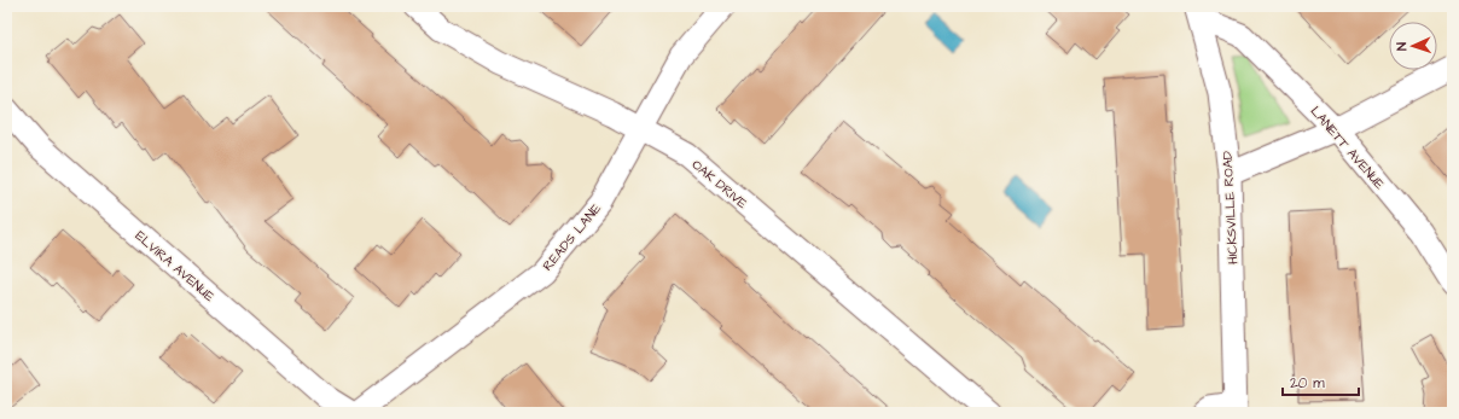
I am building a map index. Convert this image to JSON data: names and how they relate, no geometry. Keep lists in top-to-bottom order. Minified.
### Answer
{"streets":{"street":["LANETT AVENUE","OAK DRIVE","HICKSVILLE ROAD","READS LANE","ELVIRA AVENUE"]},"crossings":[["LANETT AVENUE","HICKSVILLE ROAD"],["OAK DRIVE","READS LANE"]],"scale_bar":"20 m","north":"left"}
